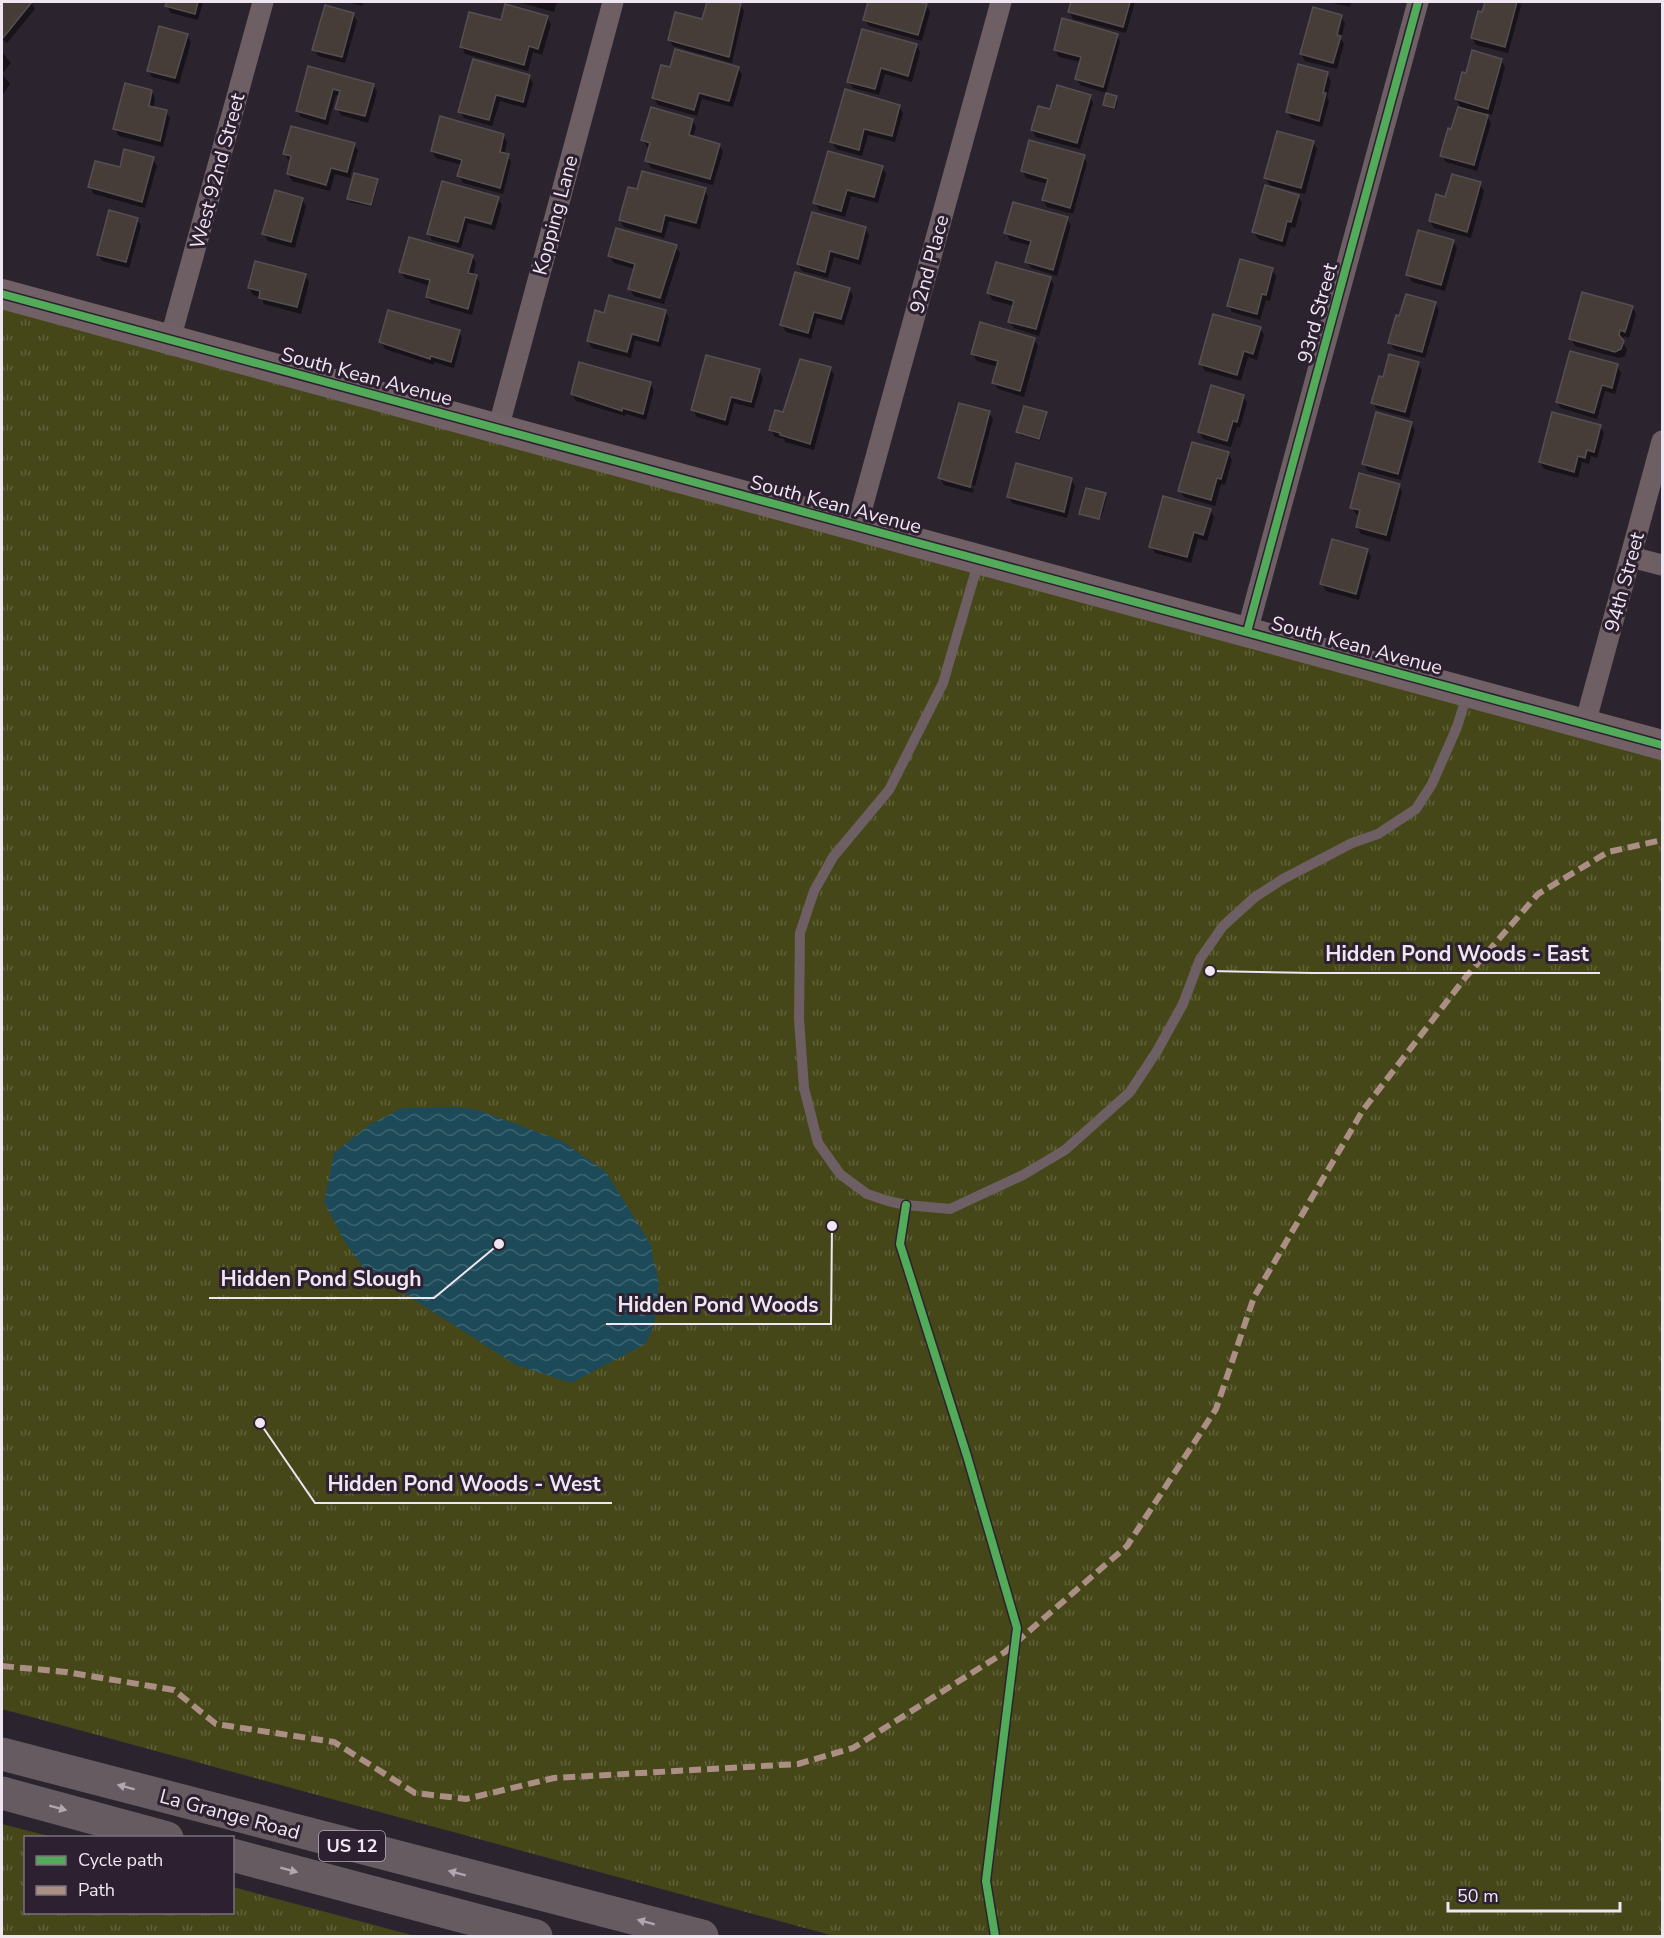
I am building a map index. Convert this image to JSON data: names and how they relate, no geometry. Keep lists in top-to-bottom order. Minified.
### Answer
{"streets":{"highway":["La Grange Road","US 12"],"street":["West 92nd Street","Kopping Lane","92nd Place","93rd Street","South Kean Avenue","94th Street"]},"crossings":[["West 92nd Street","South Kean Avenue"],["Kopping Lane","South Kean Avenue"],["92nd Place","South Kean Avenue"],["93rd Street","South Kean Avenue"],["South Kean Avenue","94th Street"]],"places":["Hidden Pond Woods - East","Hidden Pond Woods","Hidden Pond Slough","Hidden Pond Woods - West"],"legend":["Cycle path","Path"],"scale_bar":"50 m"}
